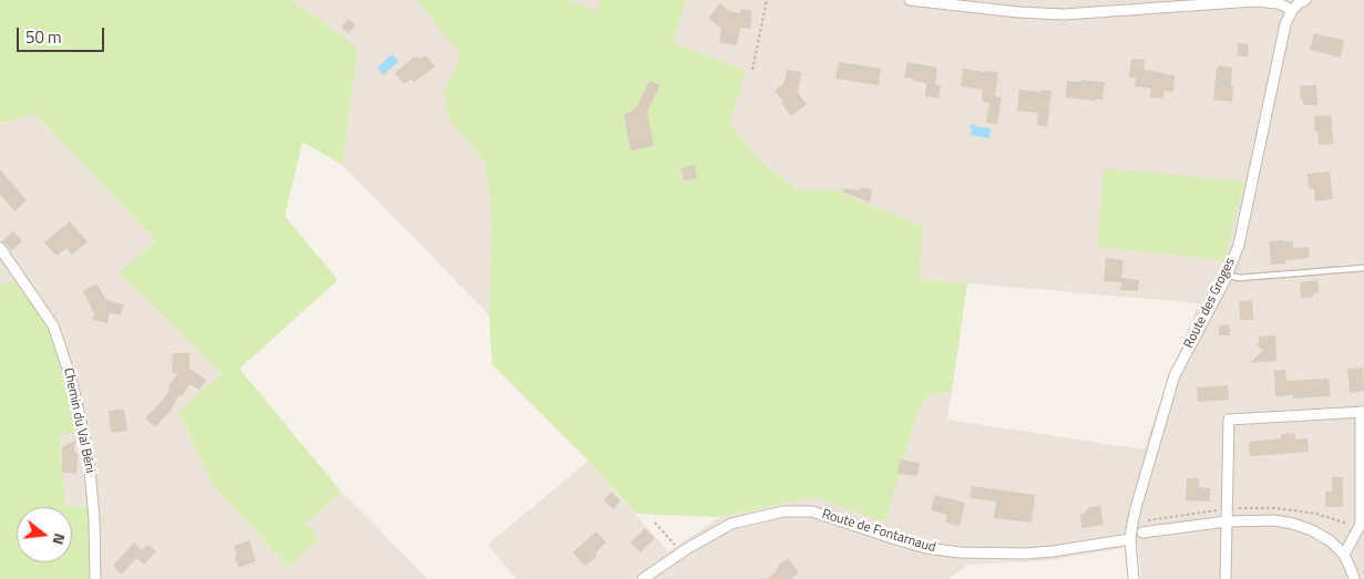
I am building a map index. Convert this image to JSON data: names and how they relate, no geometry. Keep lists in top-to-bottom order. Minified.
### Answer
{"streets":{"street":["Route des Groges","Chemin du Val Béni","Route de Fontarnaud"]},"crossings":[["Route des Groges","Route de Fontarnaud"]],"scale_bar":"50 m","north":"right"}
